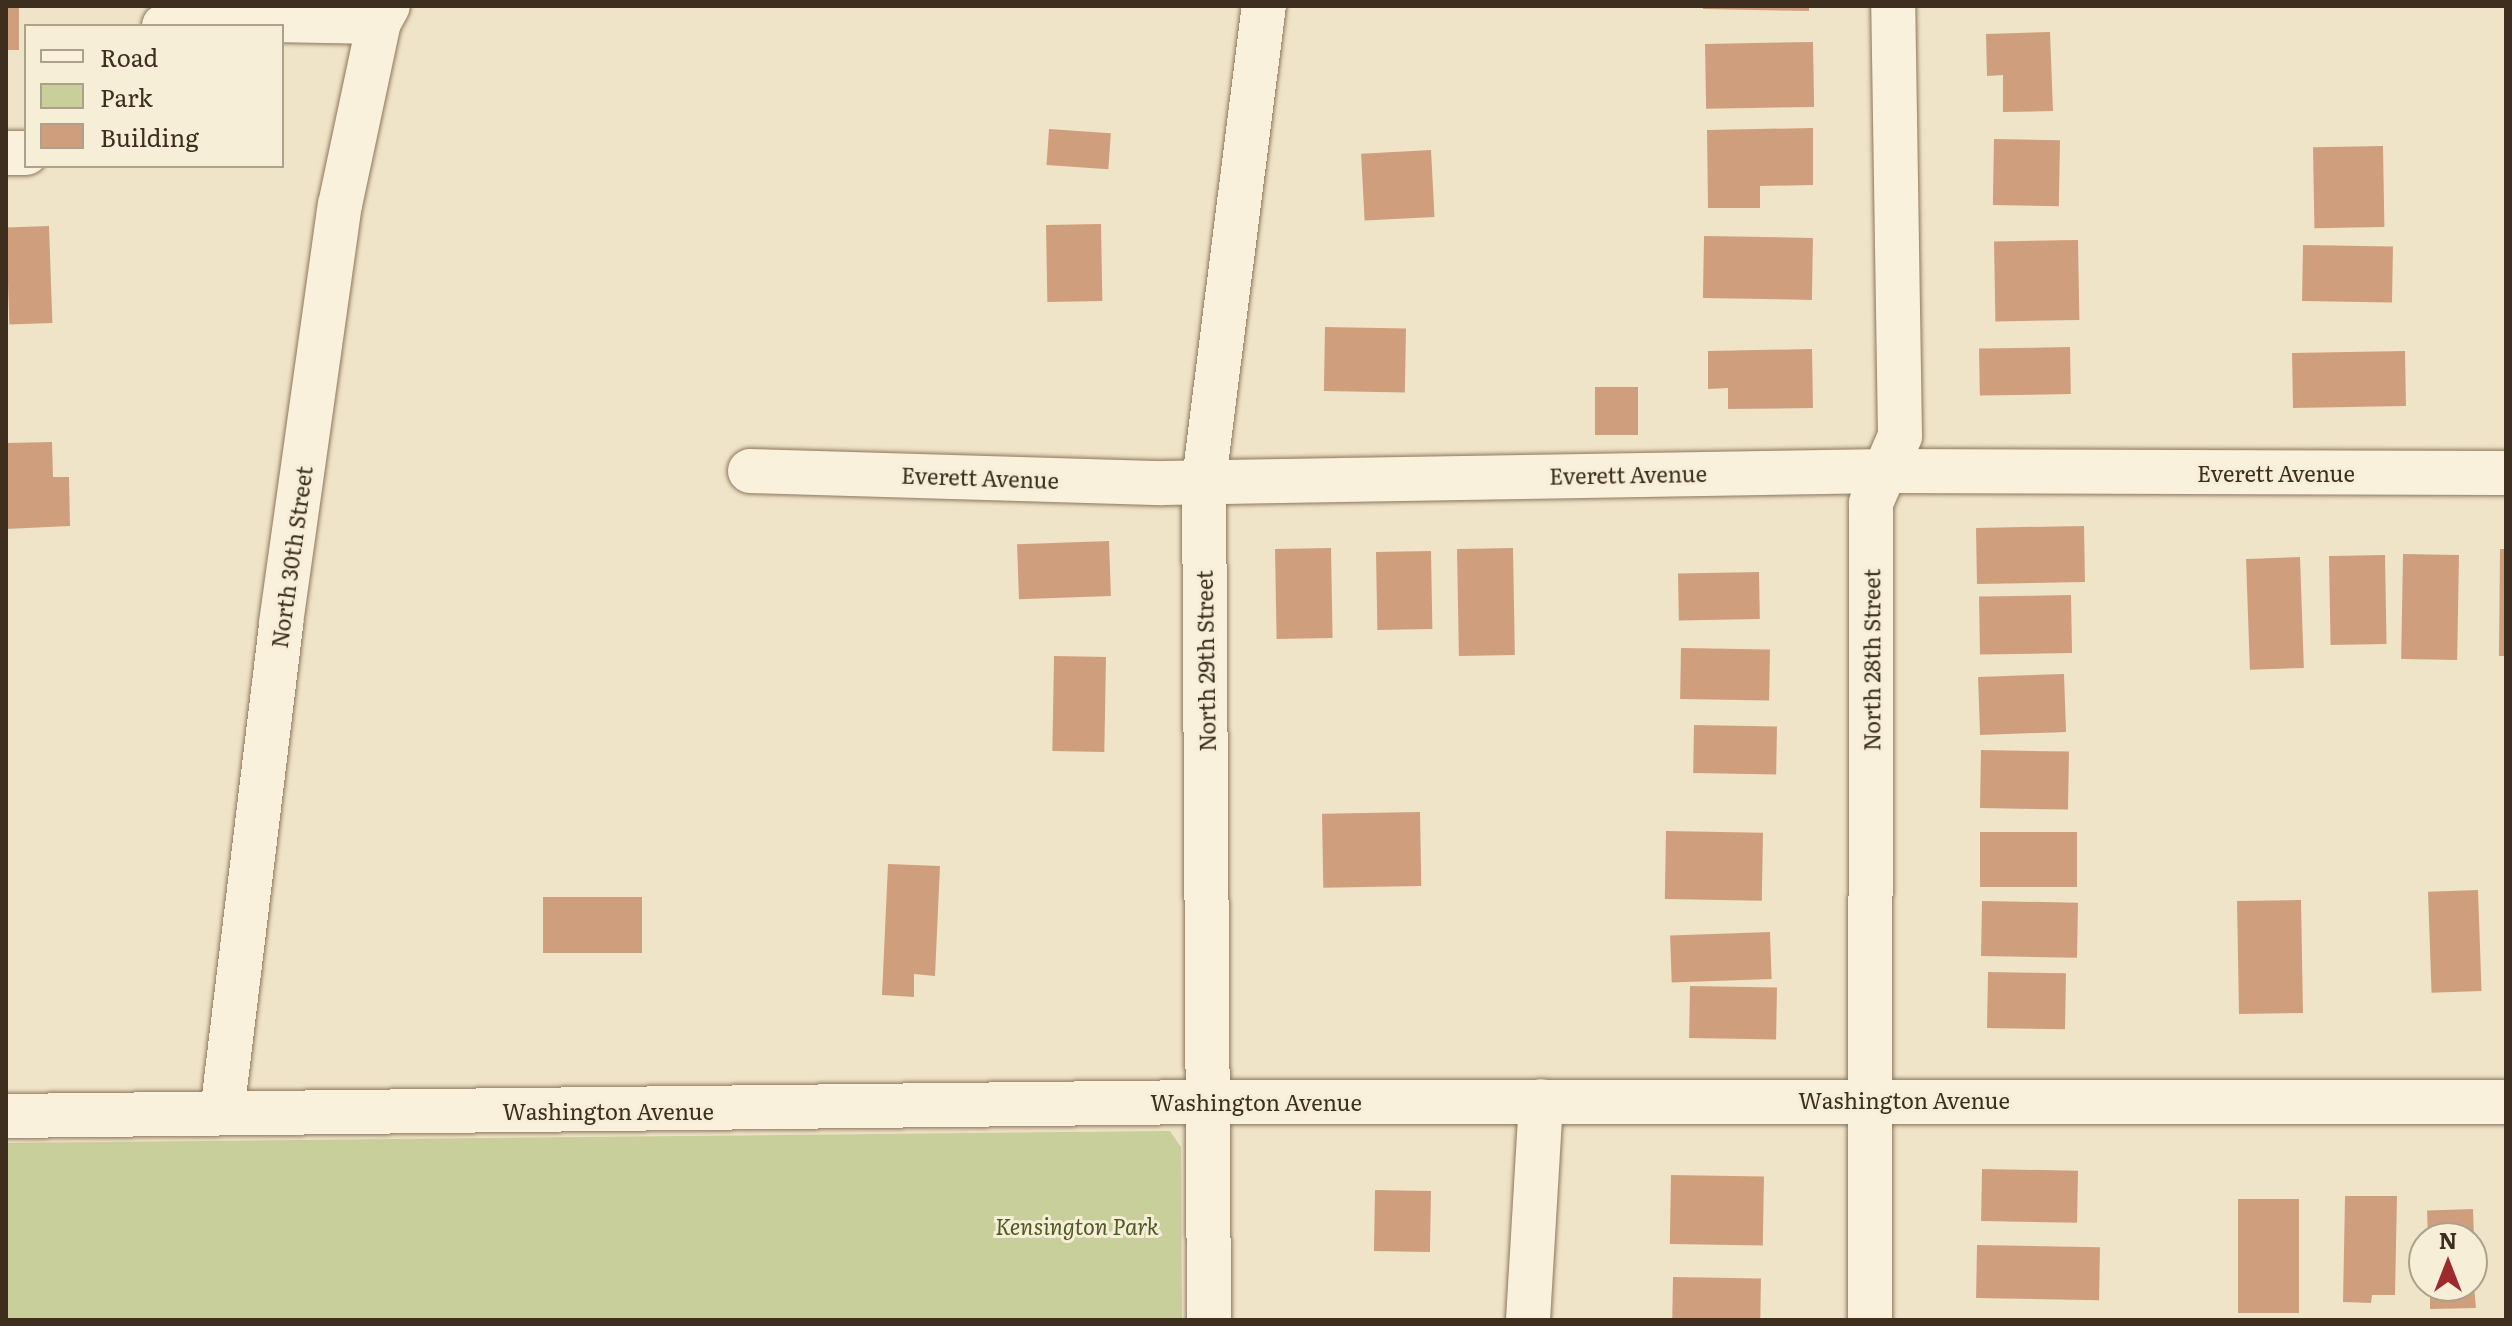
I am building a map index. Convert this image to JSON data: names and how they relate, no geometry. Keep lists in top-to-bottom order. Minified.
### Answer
{"streets":{"street":["Everett Avenue","North 30th Street","North 28th Street","North 29th Street","Washington Avenue"]},"crossings":[["Everett Avenue","North 28th Street"],["Everett Avenue","North 29th Street"],["North 30th Street","Washington Avenue"],["North 28th Street","Washington Avenue"],["North 29th Street","Washington Avenue"]],"parks":["Kensington Park"],"legend":["Road","Park","Building"],"north":"top"}
